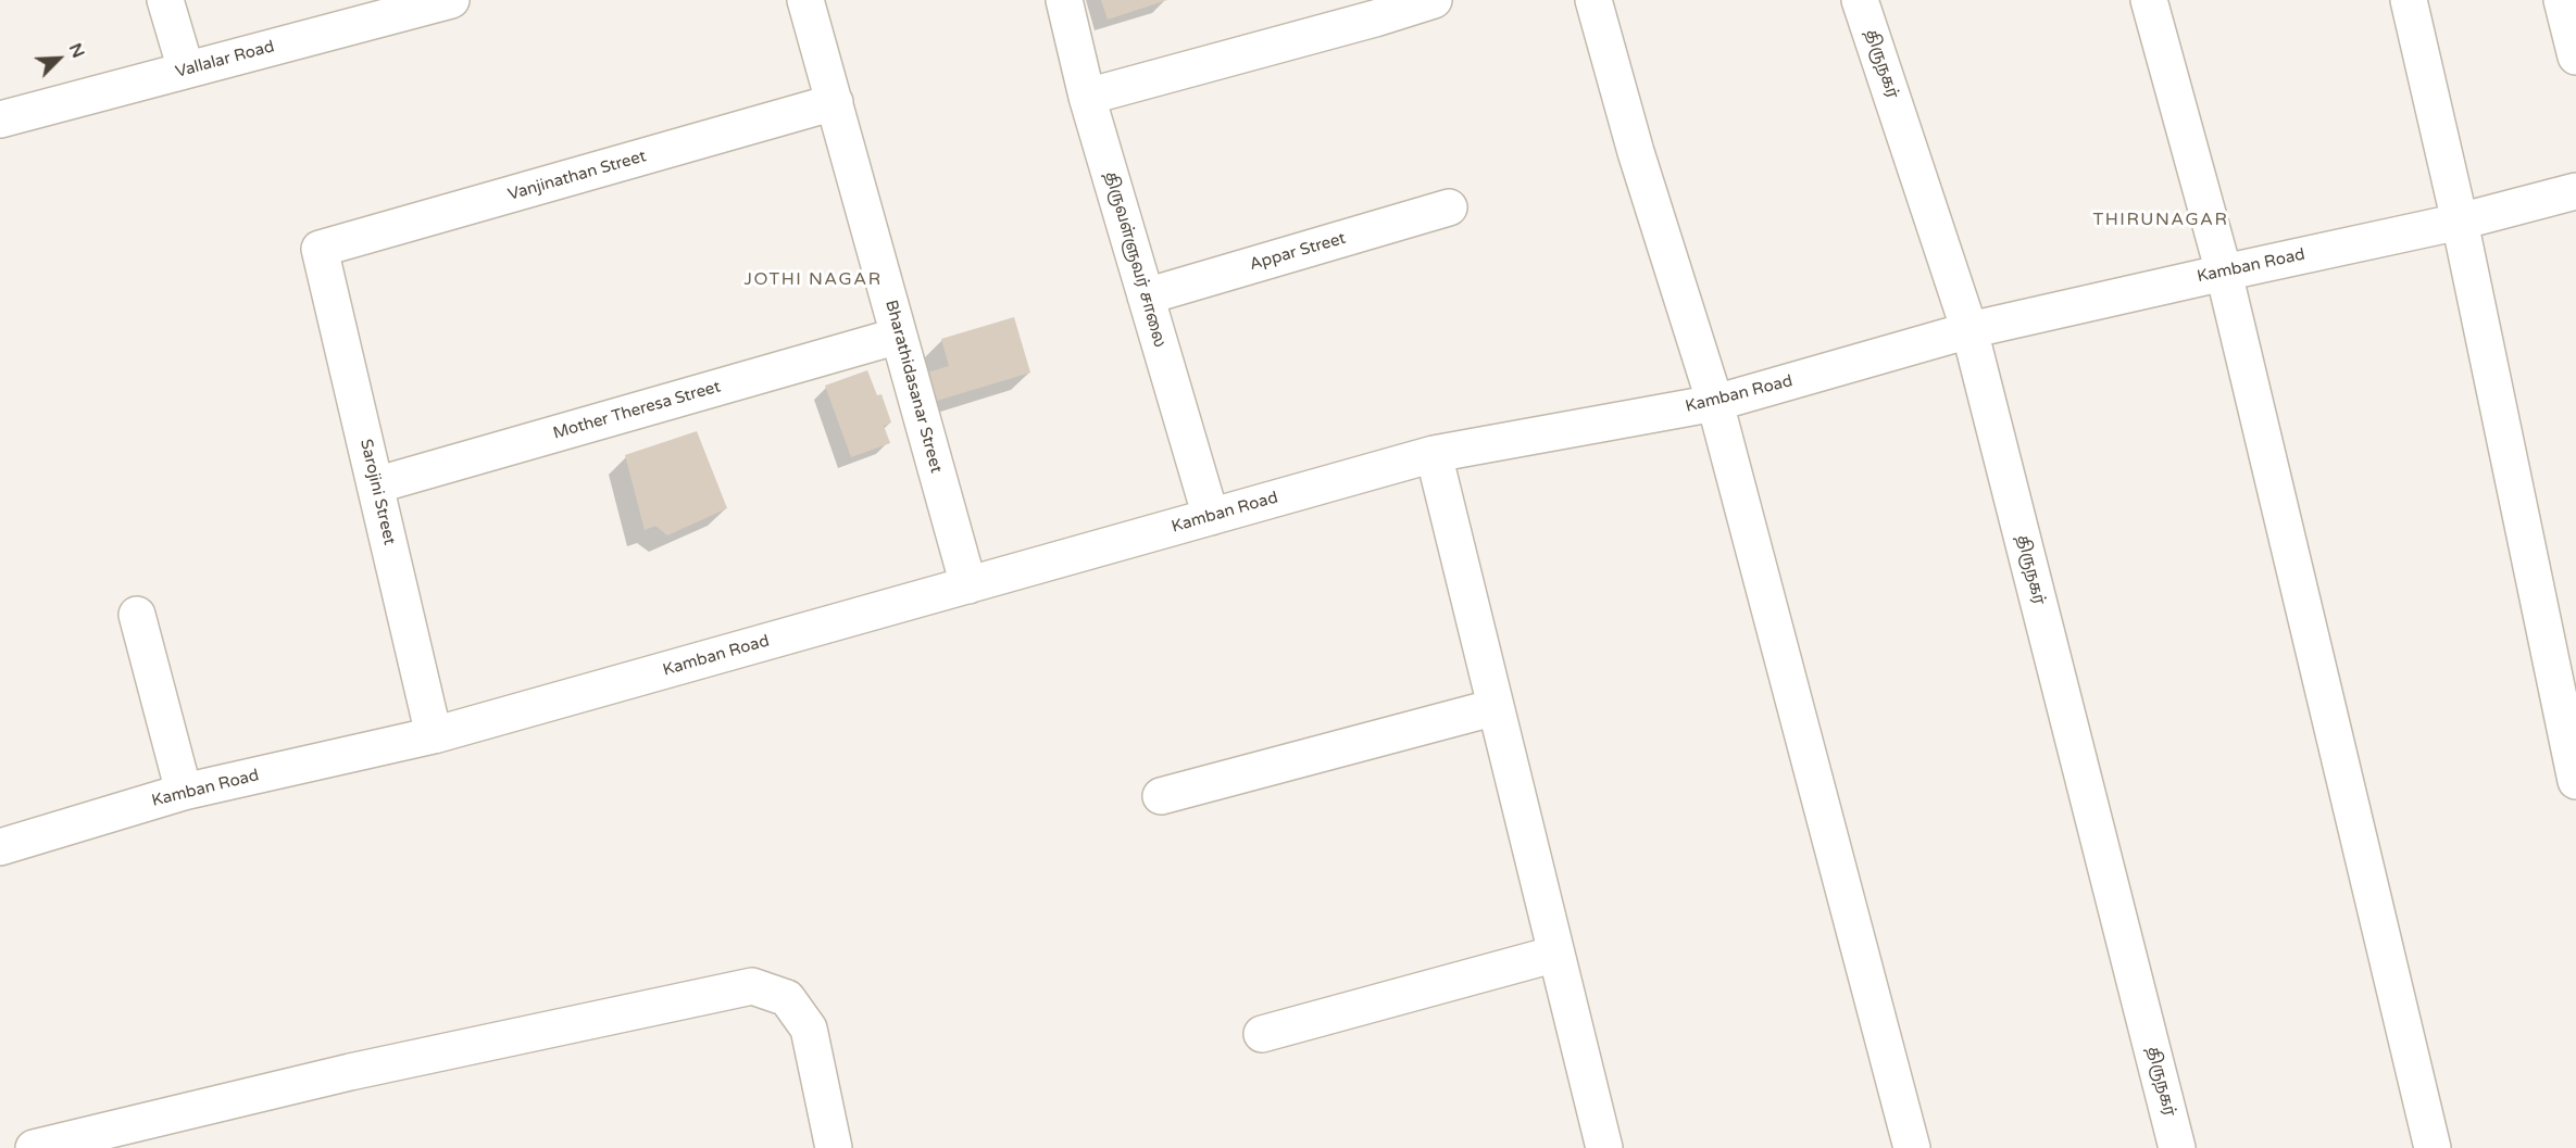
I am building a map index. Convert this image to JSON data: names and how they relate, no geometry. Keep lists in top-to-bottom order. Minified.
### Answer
{"streets":{"street":["Vallalar Road","திருநகர்","Vanjinathan Street","Appar Street","திருவள்ளுவர் சாலை","Kamban Road","Bharathidasanar Street","Mother Theresa Street","Sarojini Street"]},"crossings":[["திருநகர்","Kamban Road"],["Vanjinathan Street","Bharathidasanar Street"],["Vanjinathan Street","Sarojini Street"],["Appar Street","திருவள்ளுவர் சாலை"],["திருவள்ளுவர் சாலை","Kamban Road"],["Kamban Road","Bharathidasanar Street"],["Kamban Road","Sarojini Street"],["Bharathidasanar Street","Mother Theresa Street"],["Mother Theresa Street","Sarojini Street"]],"districts":["THIRUNAGAR","JOTHI NAGAR"],"north":"top right"}
